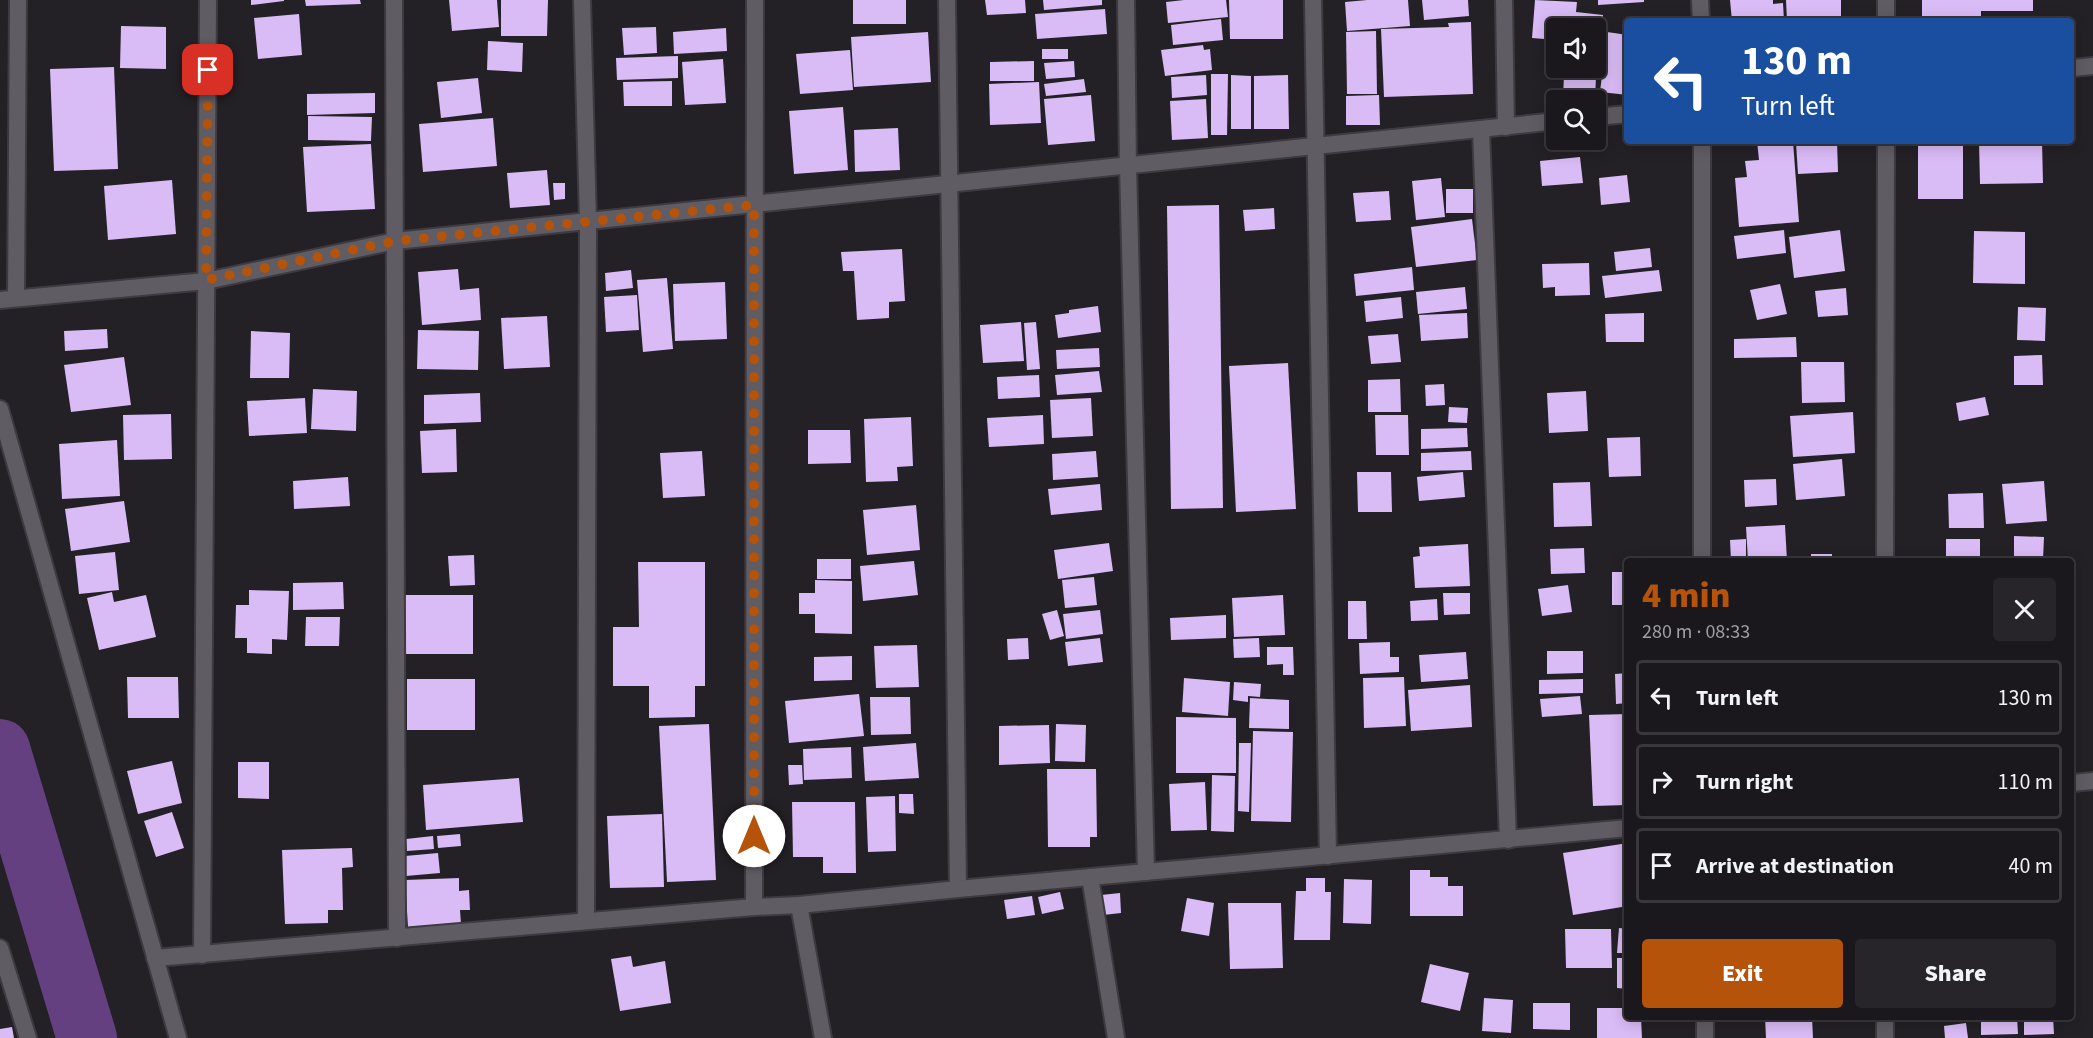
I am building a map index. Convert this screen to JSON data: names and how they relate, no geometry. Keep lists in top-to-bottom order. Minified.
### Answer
{"page":{"turn":["130 m","Turn left"],"heading":["4 min","280 m · 08:33"],"list":[{"name":"Turn left","value":"130 m"},{"name":"Turn right","value":"110 m"},{"name":"Arrive at destination","value":"40 m"}],"buttons":["Exit","Share"]}}
